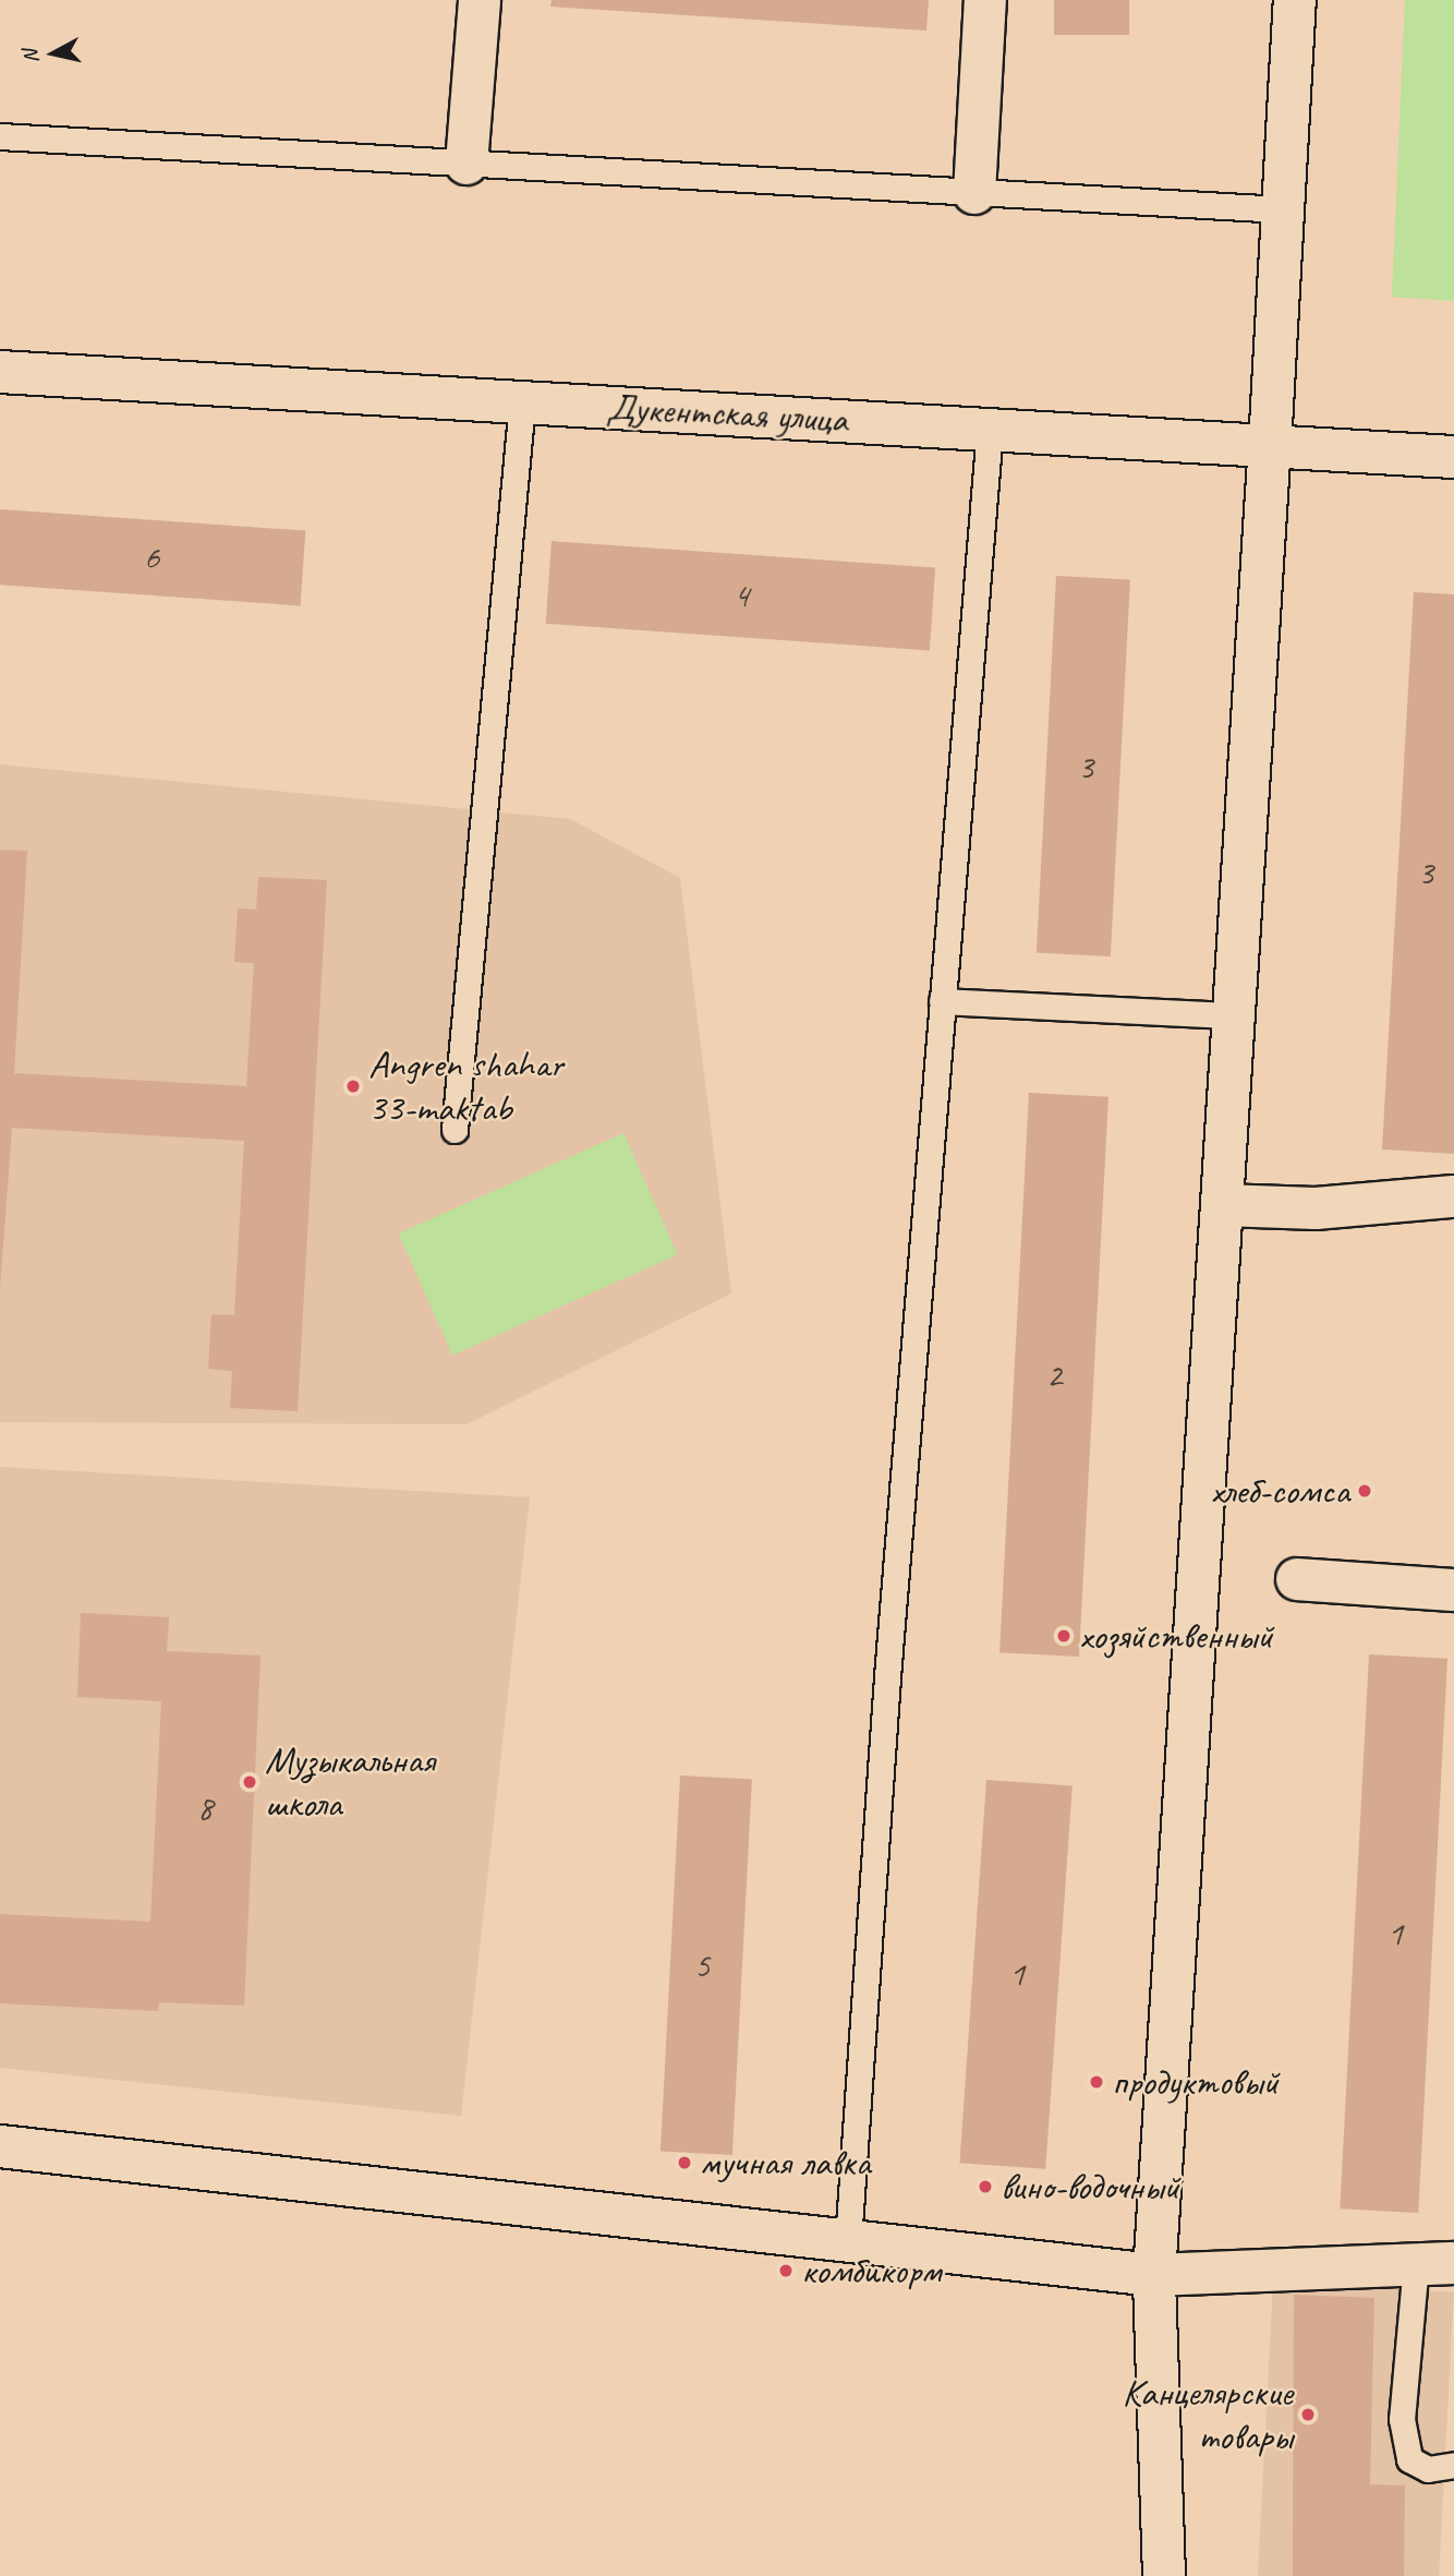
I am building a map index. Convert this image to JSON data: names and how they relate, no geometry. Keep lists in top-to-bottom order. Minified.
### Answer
{"streets":{"main road":["Дукентская улица"]},"places":["Angren shahar 33-maktab","хлеб-сомса","хозяйственный","Музыкальная школа","продуктовый","мучная лавка","вино-водочный","комбикорм","Канцелярские товары"],"house_numbers":["6","4","3","3","2","8","1","5","1"],"north":"left"}
